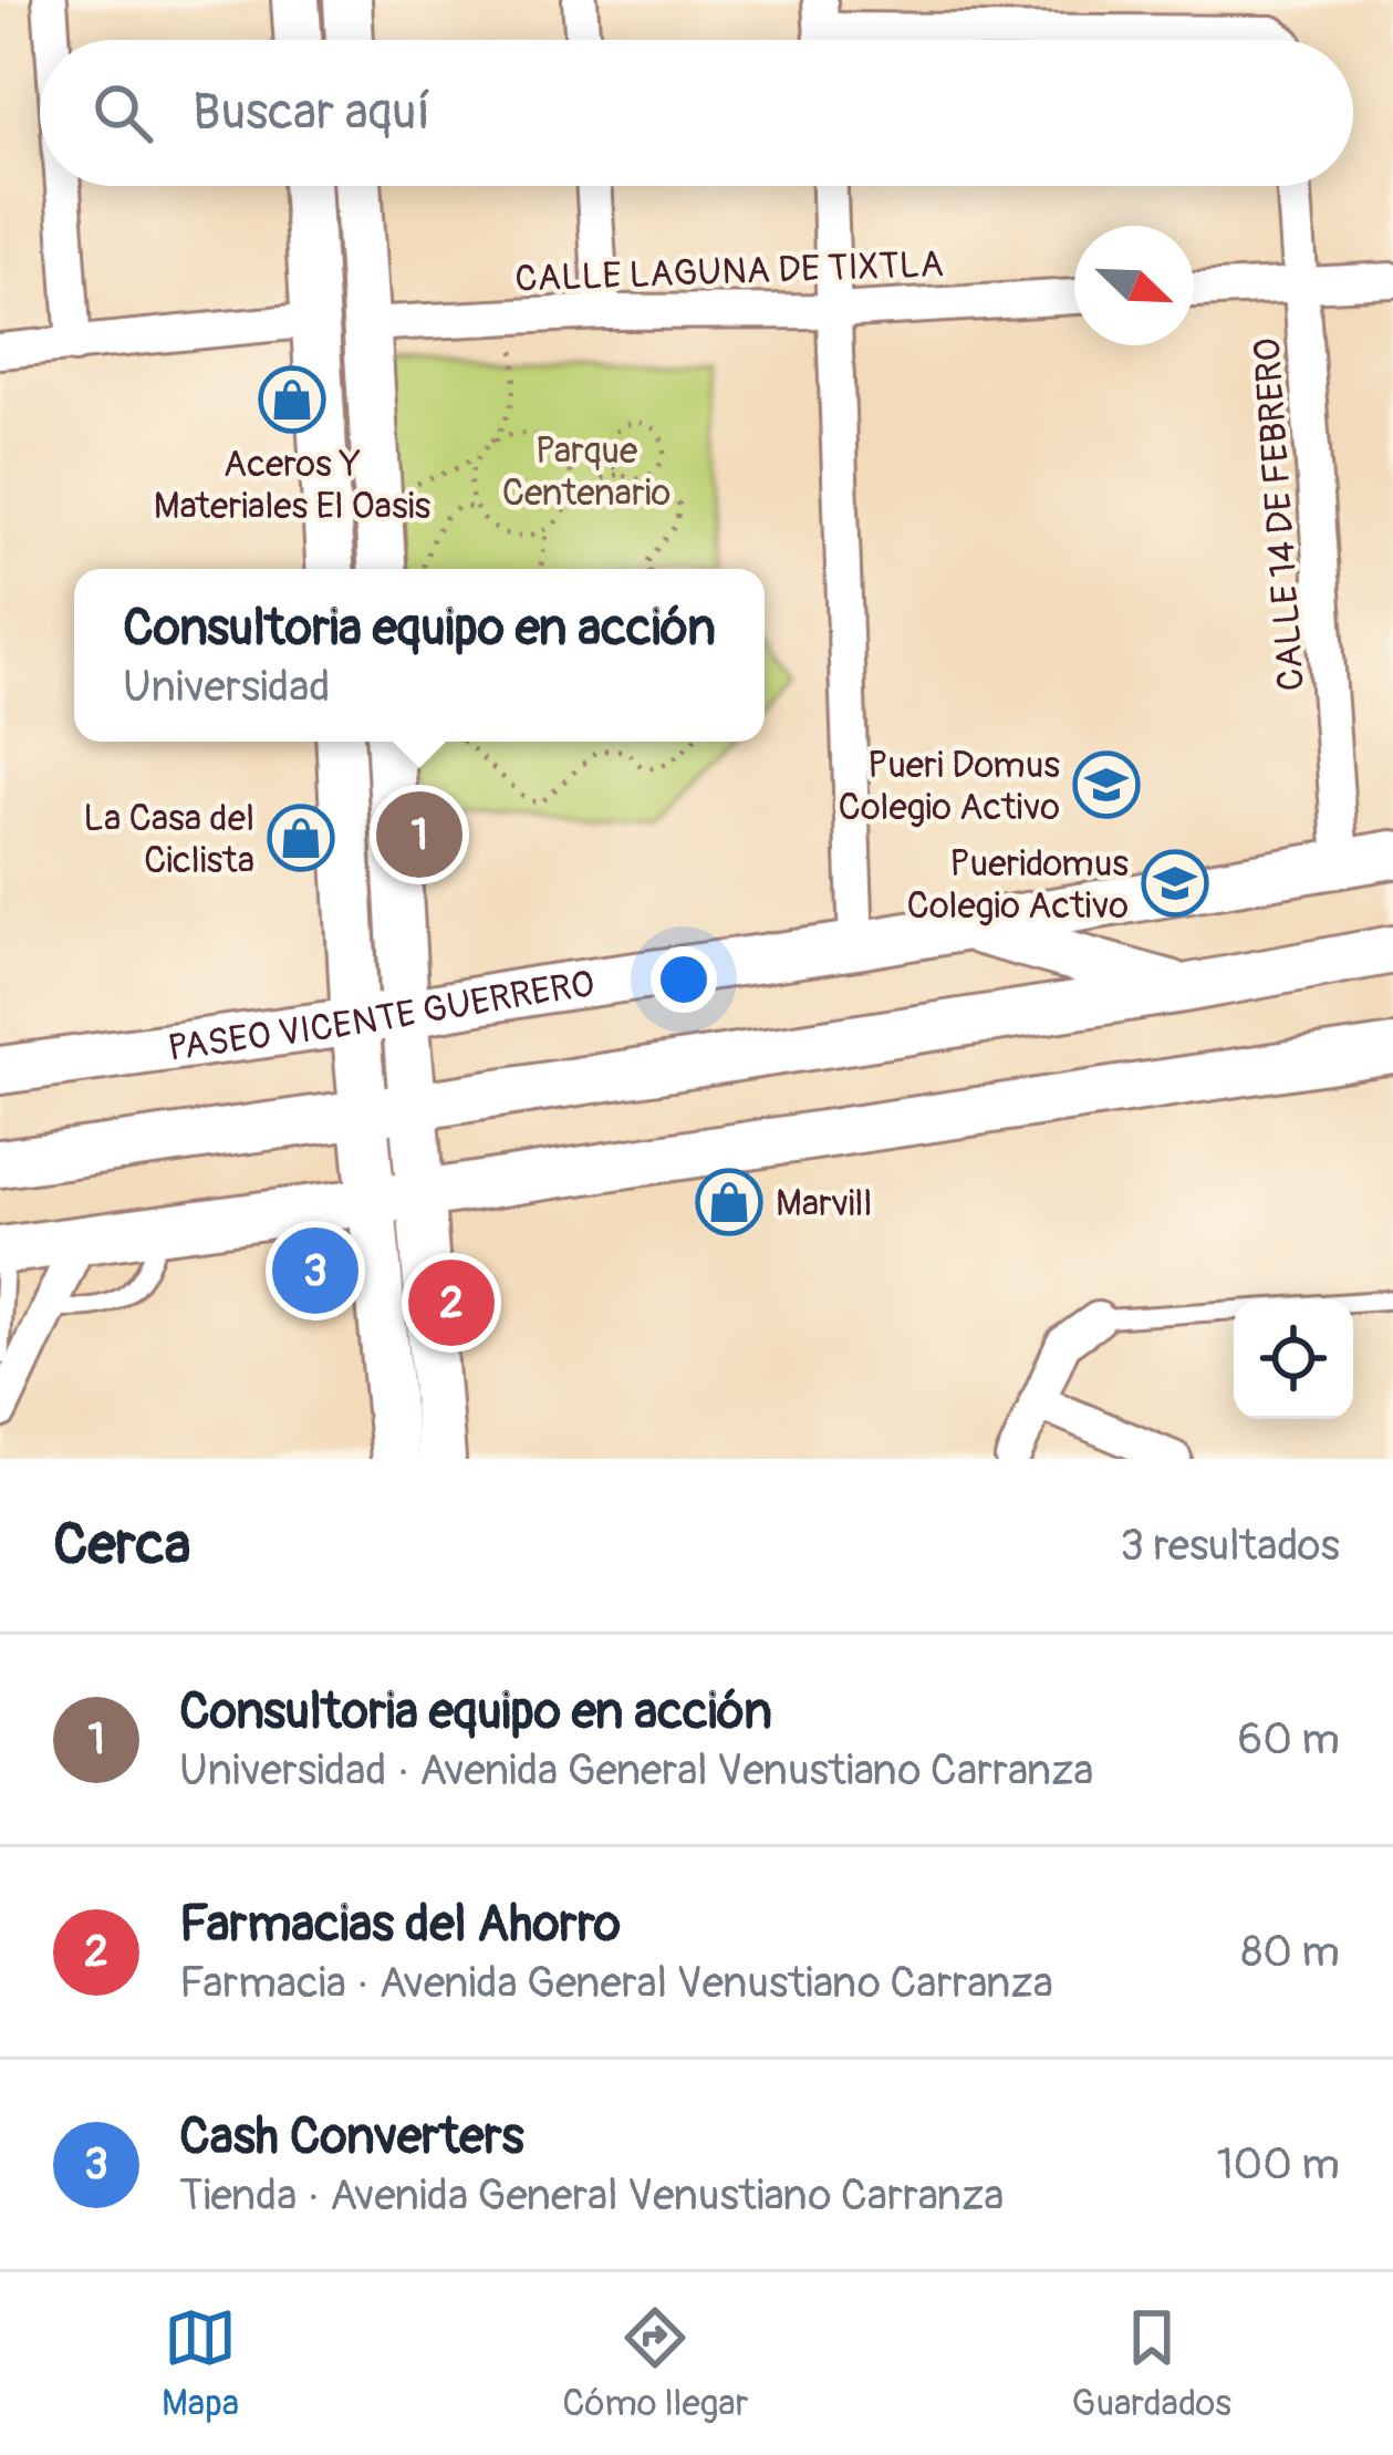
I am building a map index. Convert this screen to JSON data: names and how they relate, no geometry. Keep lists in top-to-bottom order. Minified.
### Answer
{"streets":{"main road":["PASEO VICENTE GUERRERO"],"street":["CALLE LAGUNA DE TIXTLA","CALLE 14 DE FEBRERO"]},"crossings":[["CALLE 14 DE FEBRERO","PASEO VICENTE GUERRERO"]],"parks":["Parque Centenario"],"places":{"shop":["Aceros Y Materiales El Oasis","La Casa del Ciclista","Marvill"],"school or university":["Pueri Domus Colegio Activo","Pueridomus Colegio Activo"]},"north":"bottom right","page":{"search":"Buscar aquí","popup":["Consultoria equipo en acción","Universidad"],"pins":["1","3","2"],"heading":["Cerca","3 resultados"],"list":[{"mark":"1","name":"Consultoria equipo en acción","note":"Universidad · Avenida General Venustiano Carranza","value":"60 m"},{"mark":"2","name":"Farmacias del Ahorro","note":"Farmacia · Avenida General Venustiano Carranza","value":"80 m"},{"mark":"3","name":"Cash Converters","note":"Tienda · Avenida General Venustiano Carranza","value":"100 m"}],"nav":["Mapa","Cómo llegar","Guardados"]}}
